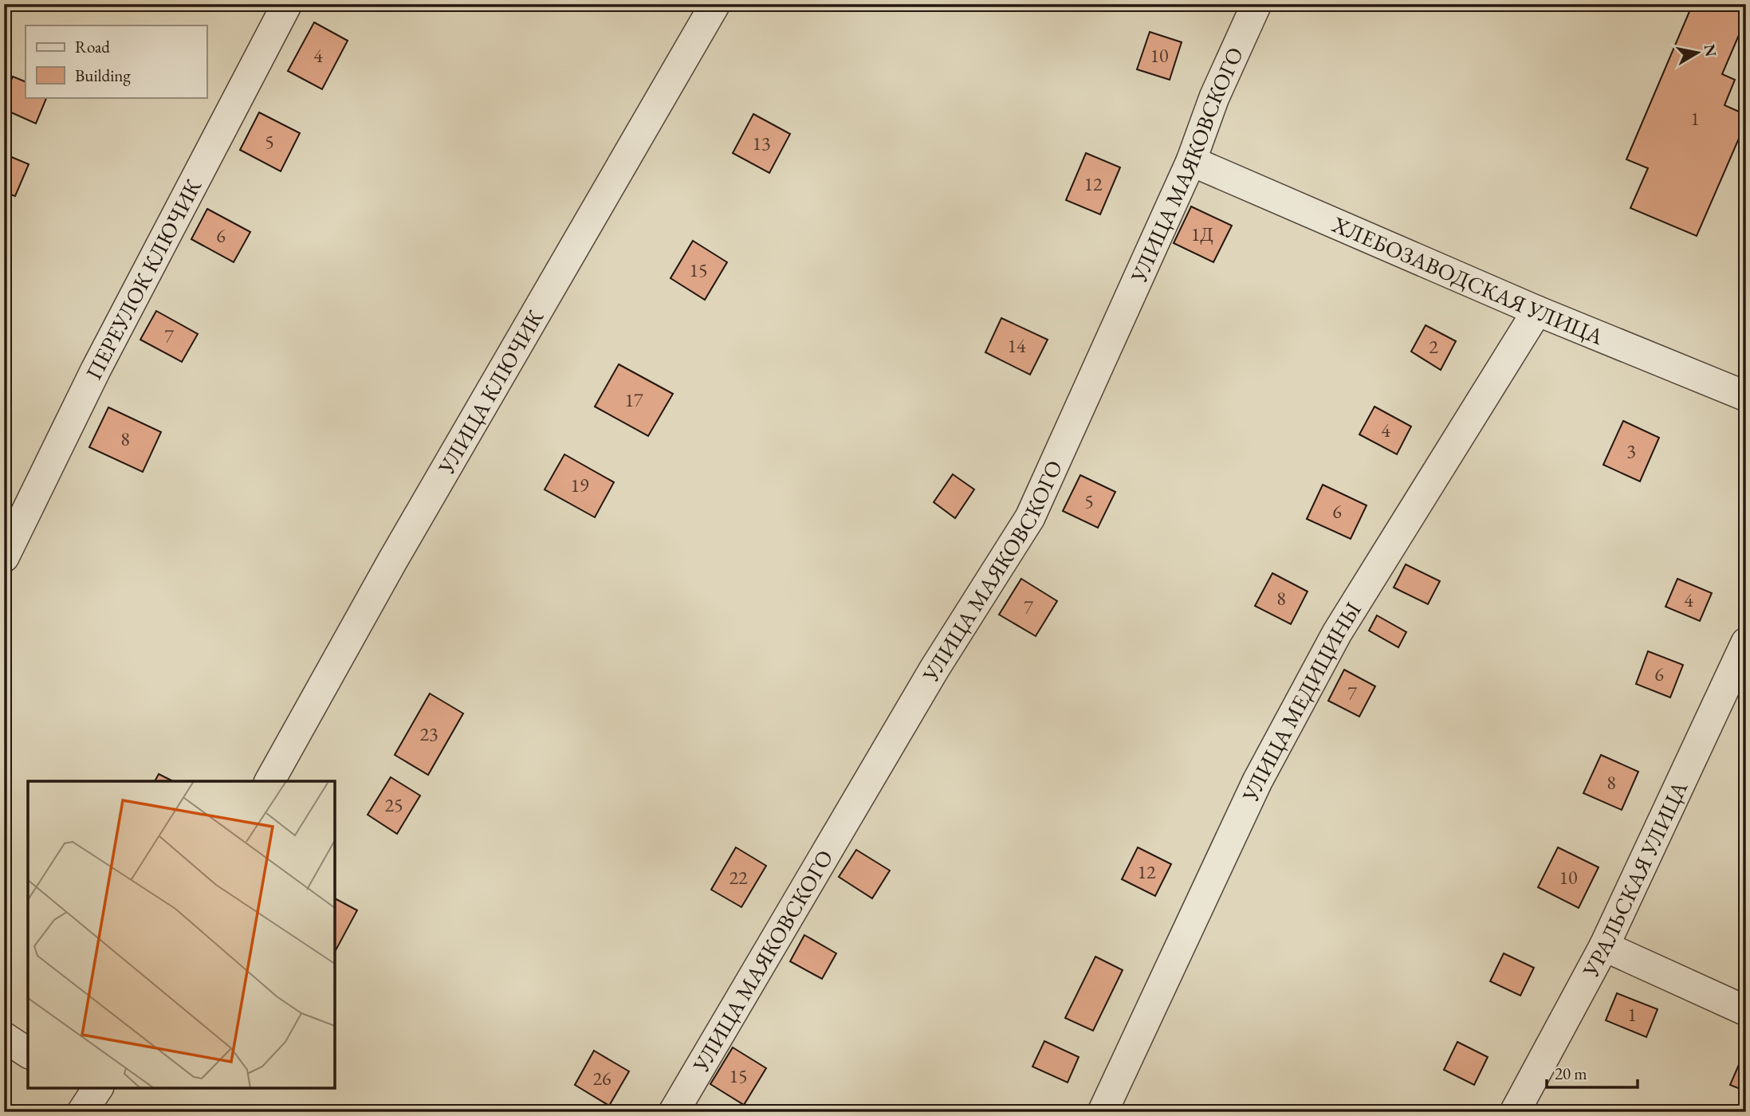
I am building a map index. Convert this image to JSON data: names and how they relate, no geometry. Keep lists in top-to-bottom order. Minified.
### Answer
{"streets":{"street":["УЛИЦА МАЯКОВСКОГО","ПЕРЕУЛОК КЛЮЧИК","ХЛЕБОЗАВОДСКАЯ УЛИЦА","УЛИЦА КЛЮЧИК","УЛИЦА МЕДИЦИНЫ","УРАЛЬСКАЯ УЛИЦА"]},"crossings":[["УЛИЦА МАЯКОВСКОГО","ХЛЕБОЗАВОДСКАЯ УЛИЦА"],["ХЛЕБОЗАВОДСКАЯ УЛИЦА","УЛИЦА МЕДИЦИНЫ"]],"house_numbers":["4","10","1","5","13","12","1Д","6","15","7","14","2","17","4","8","3","19","5","6","8","4","7","6","7","23","8","25","12","22","10","1","15","26"],"legend":["Road","Building"],"scale_bar":"20 m","north":"right"}
